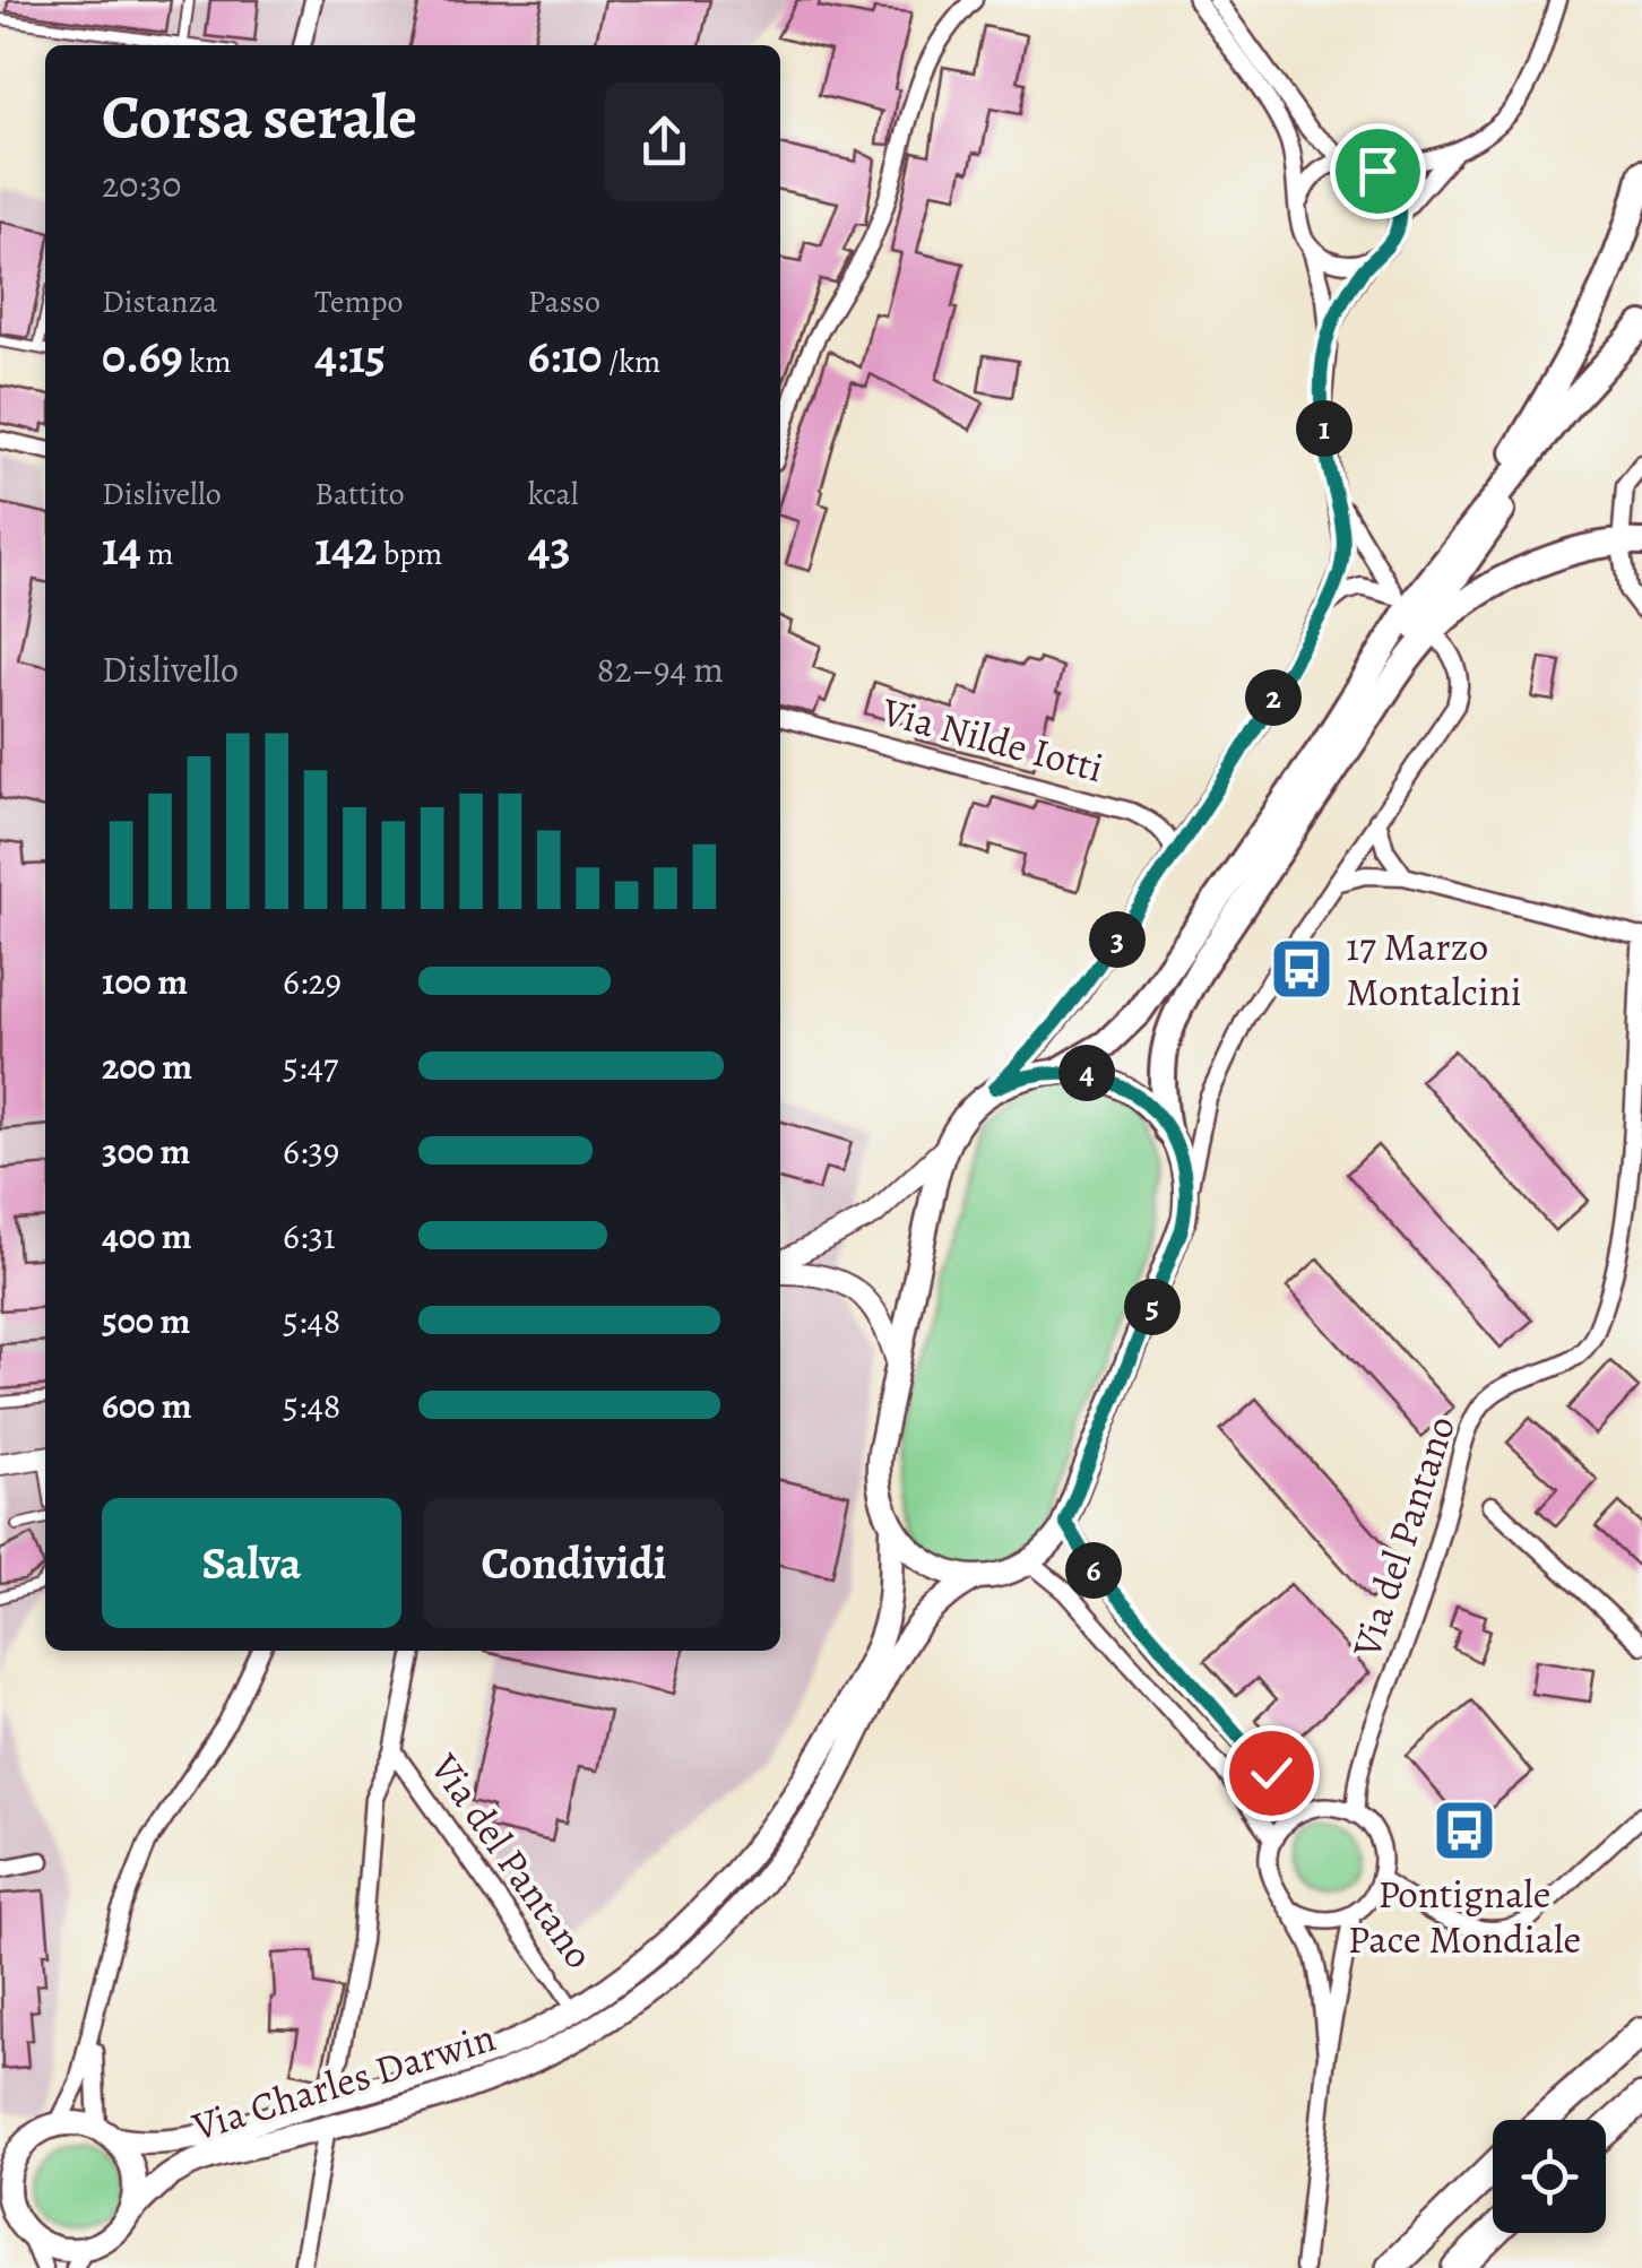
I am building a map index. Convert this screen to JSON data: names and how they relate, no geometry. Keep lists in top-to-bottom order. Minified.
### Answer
{"streets":{"main road":["Via Charles Darwin"],"street":["Via Nilde Iotti","Via del Pantano"]},"crossings":[["Via del Pantano","Via Charles Darwin"]],"places":{"bus stop":["17 Marzo Montalcini","Pontignale Pace Mondiale"]},"page":{"heading":["Corsa serale","20:30"],"stats":[["Distanza","0.69 km"],["Tempo","4:15"],["Passo","6:10 /km"],["Dislivello","14 m"],["Battito","142 bpm"],["kcal","43"]],"pins":["1","2","3","4","5","6"],"chart":["Dislivello","82–94 m"],"list":[{"name":"100 m","note":"6:29"},{"name":"200 m","note":"5:47"},{"name":"300 m","note":"6:39"},{"name":"400 m","note":"6:31"},{"name":"500 m","note":"5:48"},{"name":"600 m","note":"5:48"}],"buttons":["Salva","Condividi"]}}
